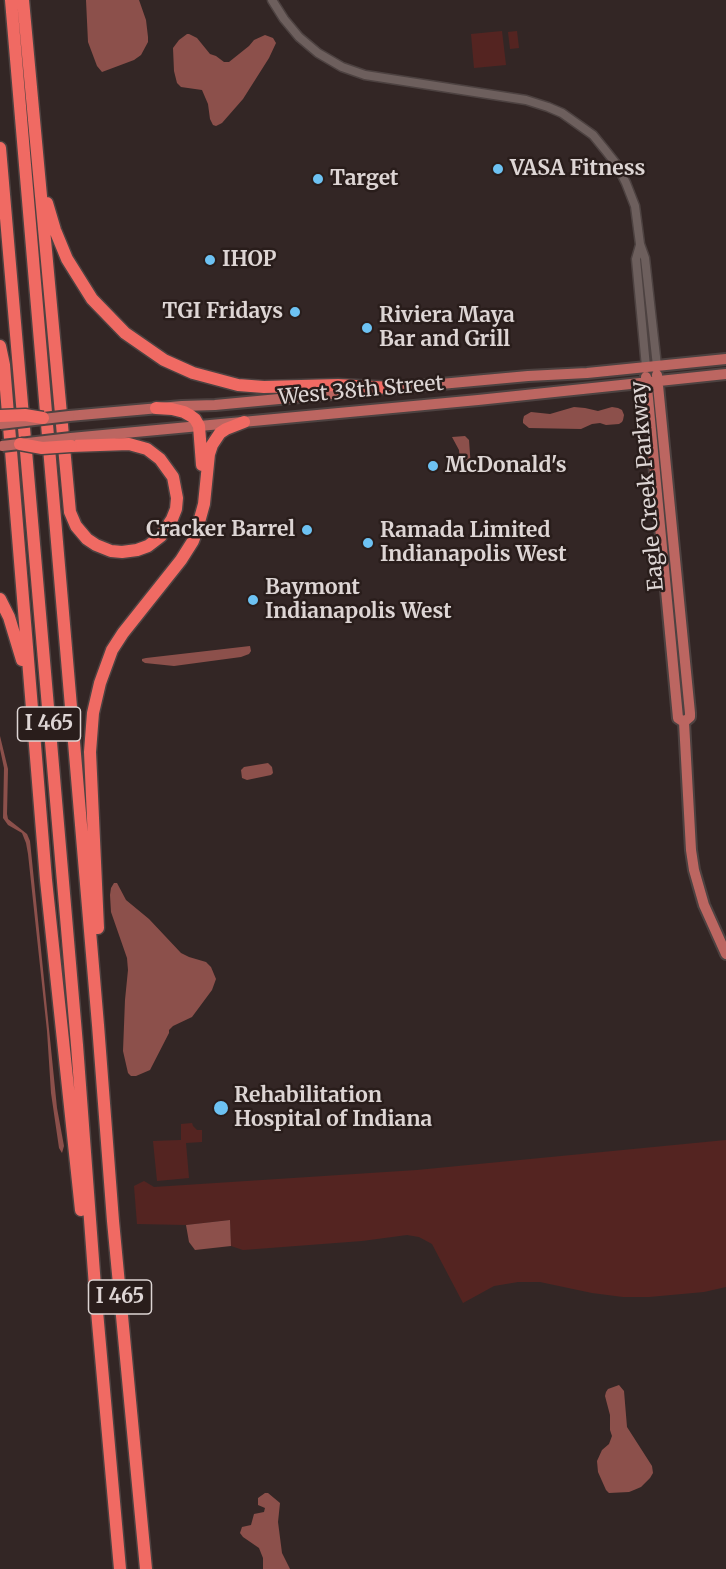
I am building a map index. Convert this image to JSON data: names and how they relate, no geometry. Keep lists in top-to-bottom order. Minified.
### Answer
{"streets":{"highway":["I 465"],"main road":["West 38th Street","Eagle Creek Parkway"]},"crossings":[["West 38th Street","Eagle Creek Parkway"]],"places":["VASA Fitness","Target","IHOP","TGI Fridays","Riviera Maya Bar and Grill","McDonald's","Cracker Barrel","Ramada Limited Indianapolis West","Baymont Indianapolis West","Rehabilitation Hospital of Indiana"]}
